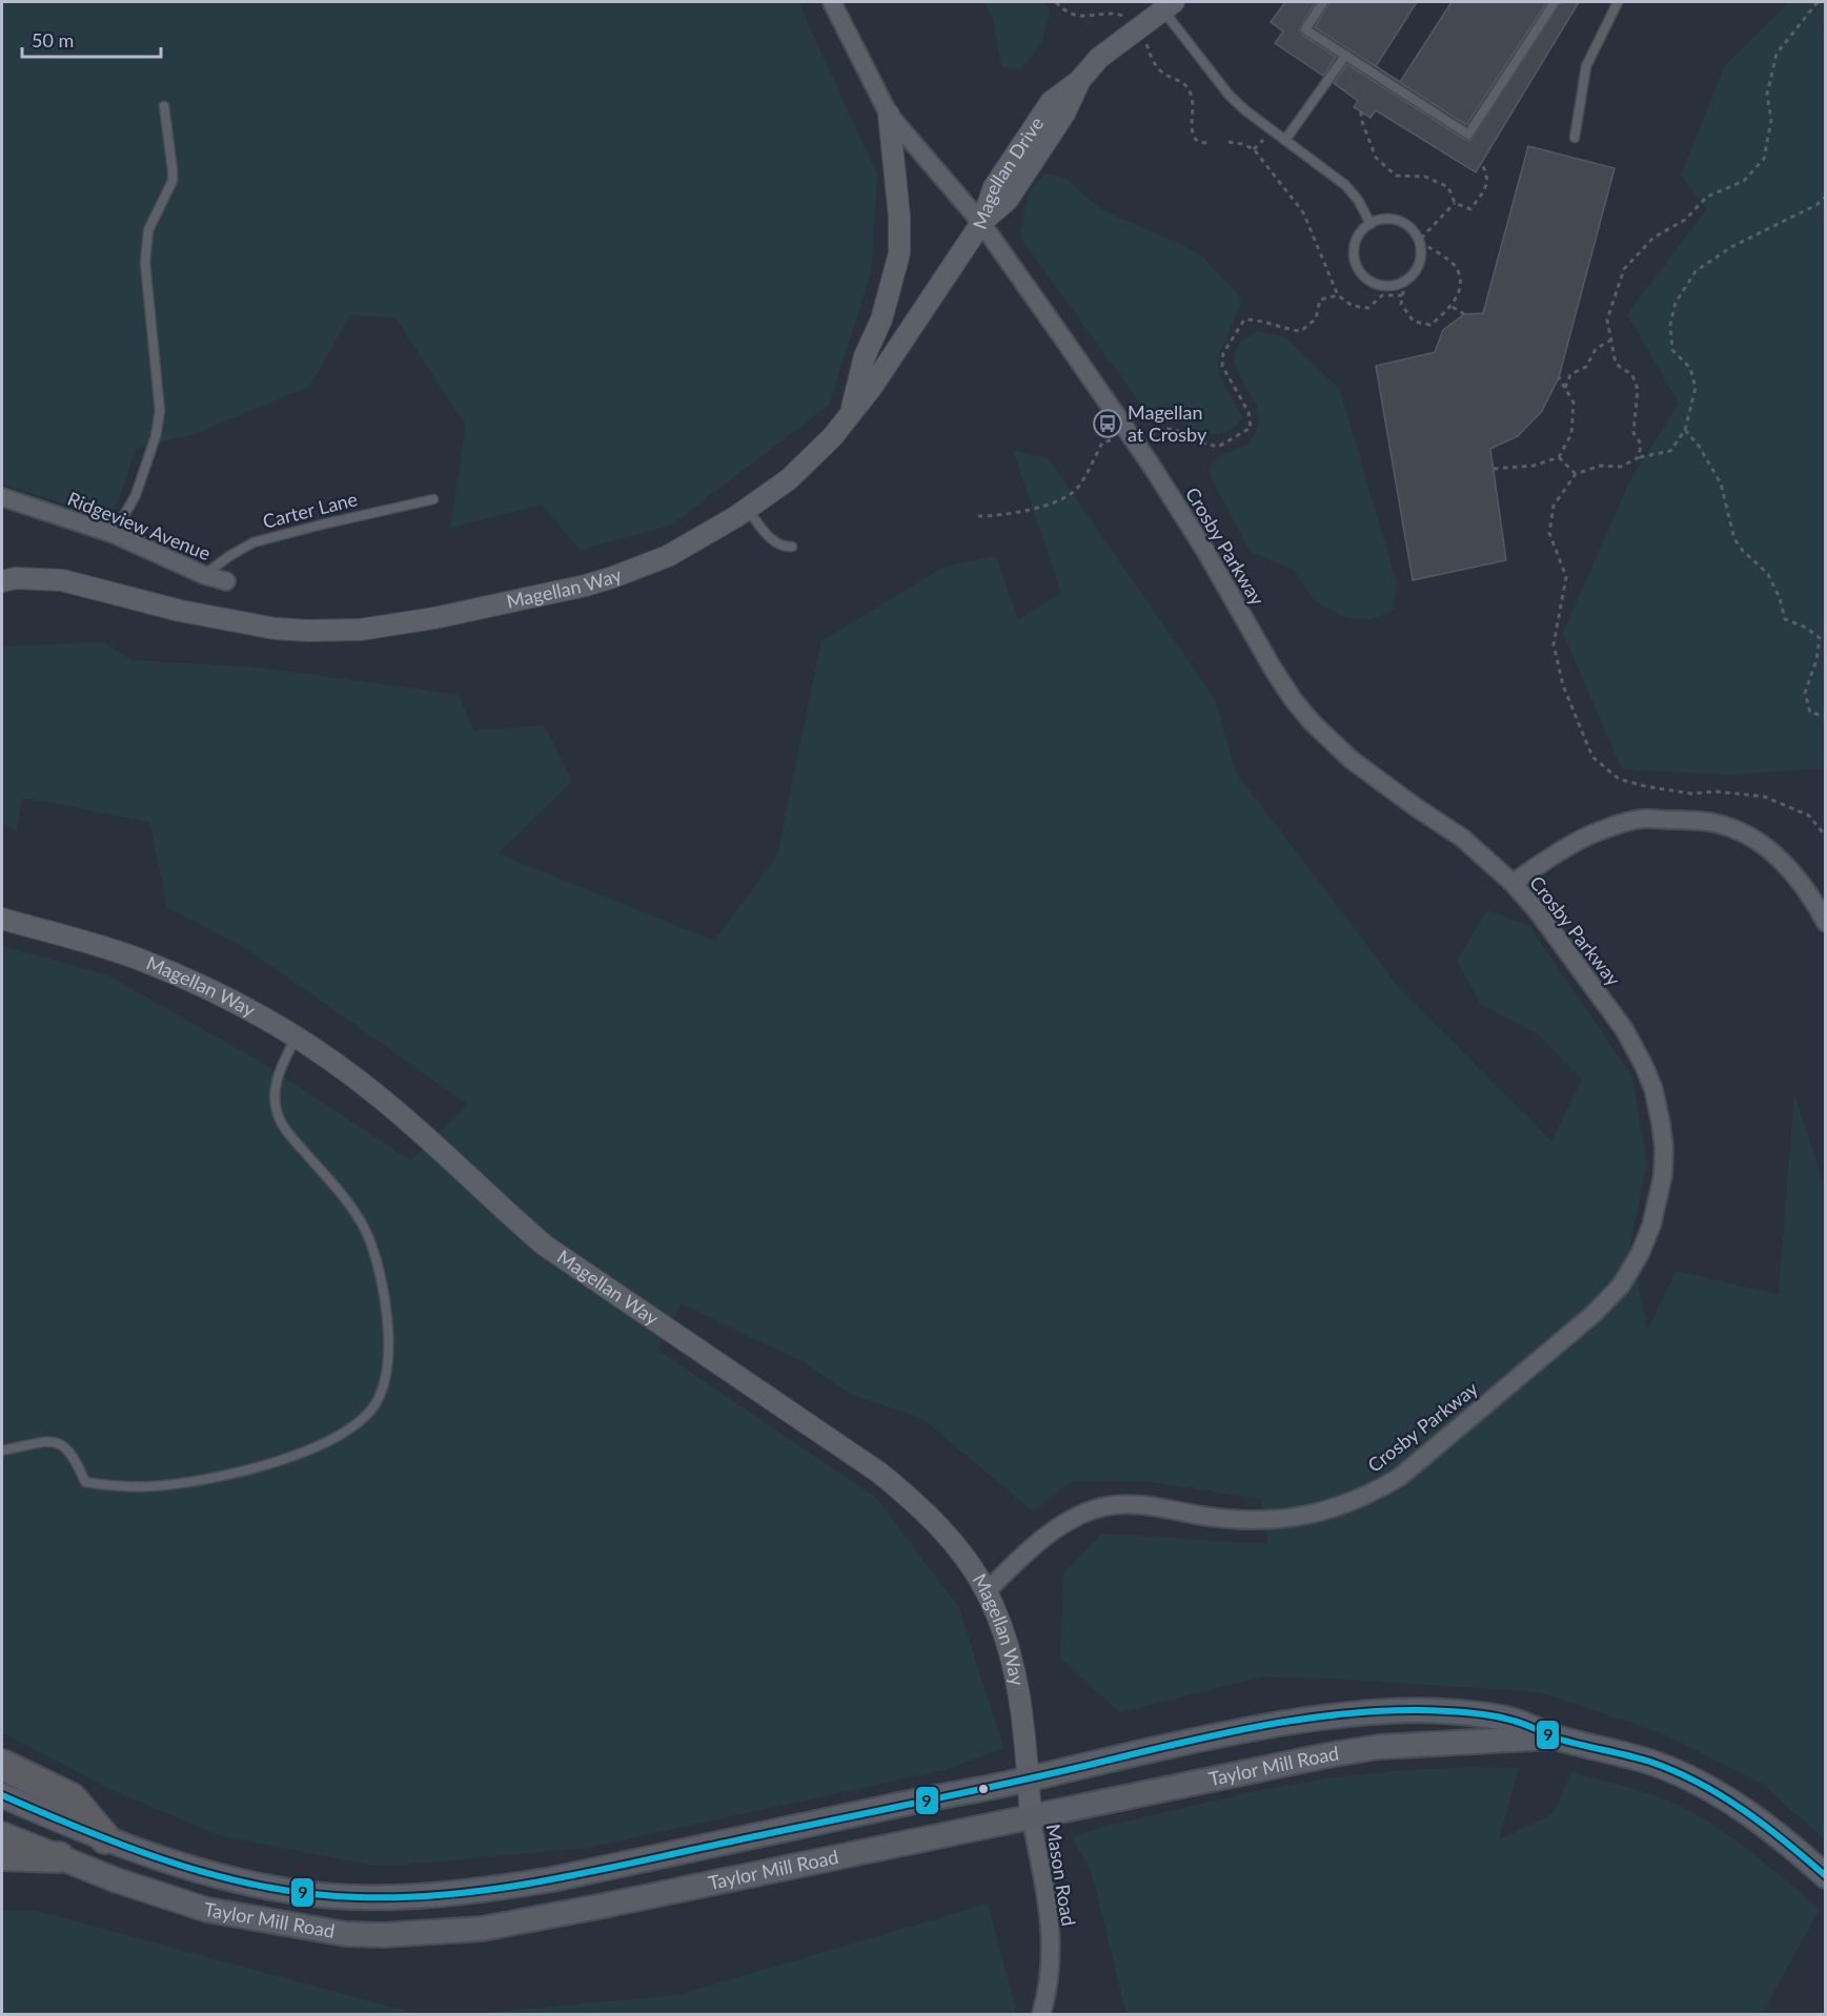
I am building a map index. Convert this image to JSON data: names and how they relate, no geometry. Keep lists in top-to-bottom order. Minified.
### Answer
{"streets":{"main road":["Taylor Mill Road"],"street":["Magellan Drive","Ridgeview Avenue","Crosby Parkway","Magellan Way","Mason Road"],"lane":["Carter Lane"]},"crossings":[["Magellan Drive","Crosby Parkway"],["Magellan Drive","Magellan Way"],["Carter Lane","Ridgeview Avenue"],["Crosby Parkway","Magellan Way"],["Magellan Way","Taylor Mill Road"],["Magellan Way","Mason Road"],["Taylor Mill Road","Mason Road"]],"places":{"bus stop":["Magellan at Crosby"]},"lines":["transit line 9"],"scale_bar":"50 m"}
